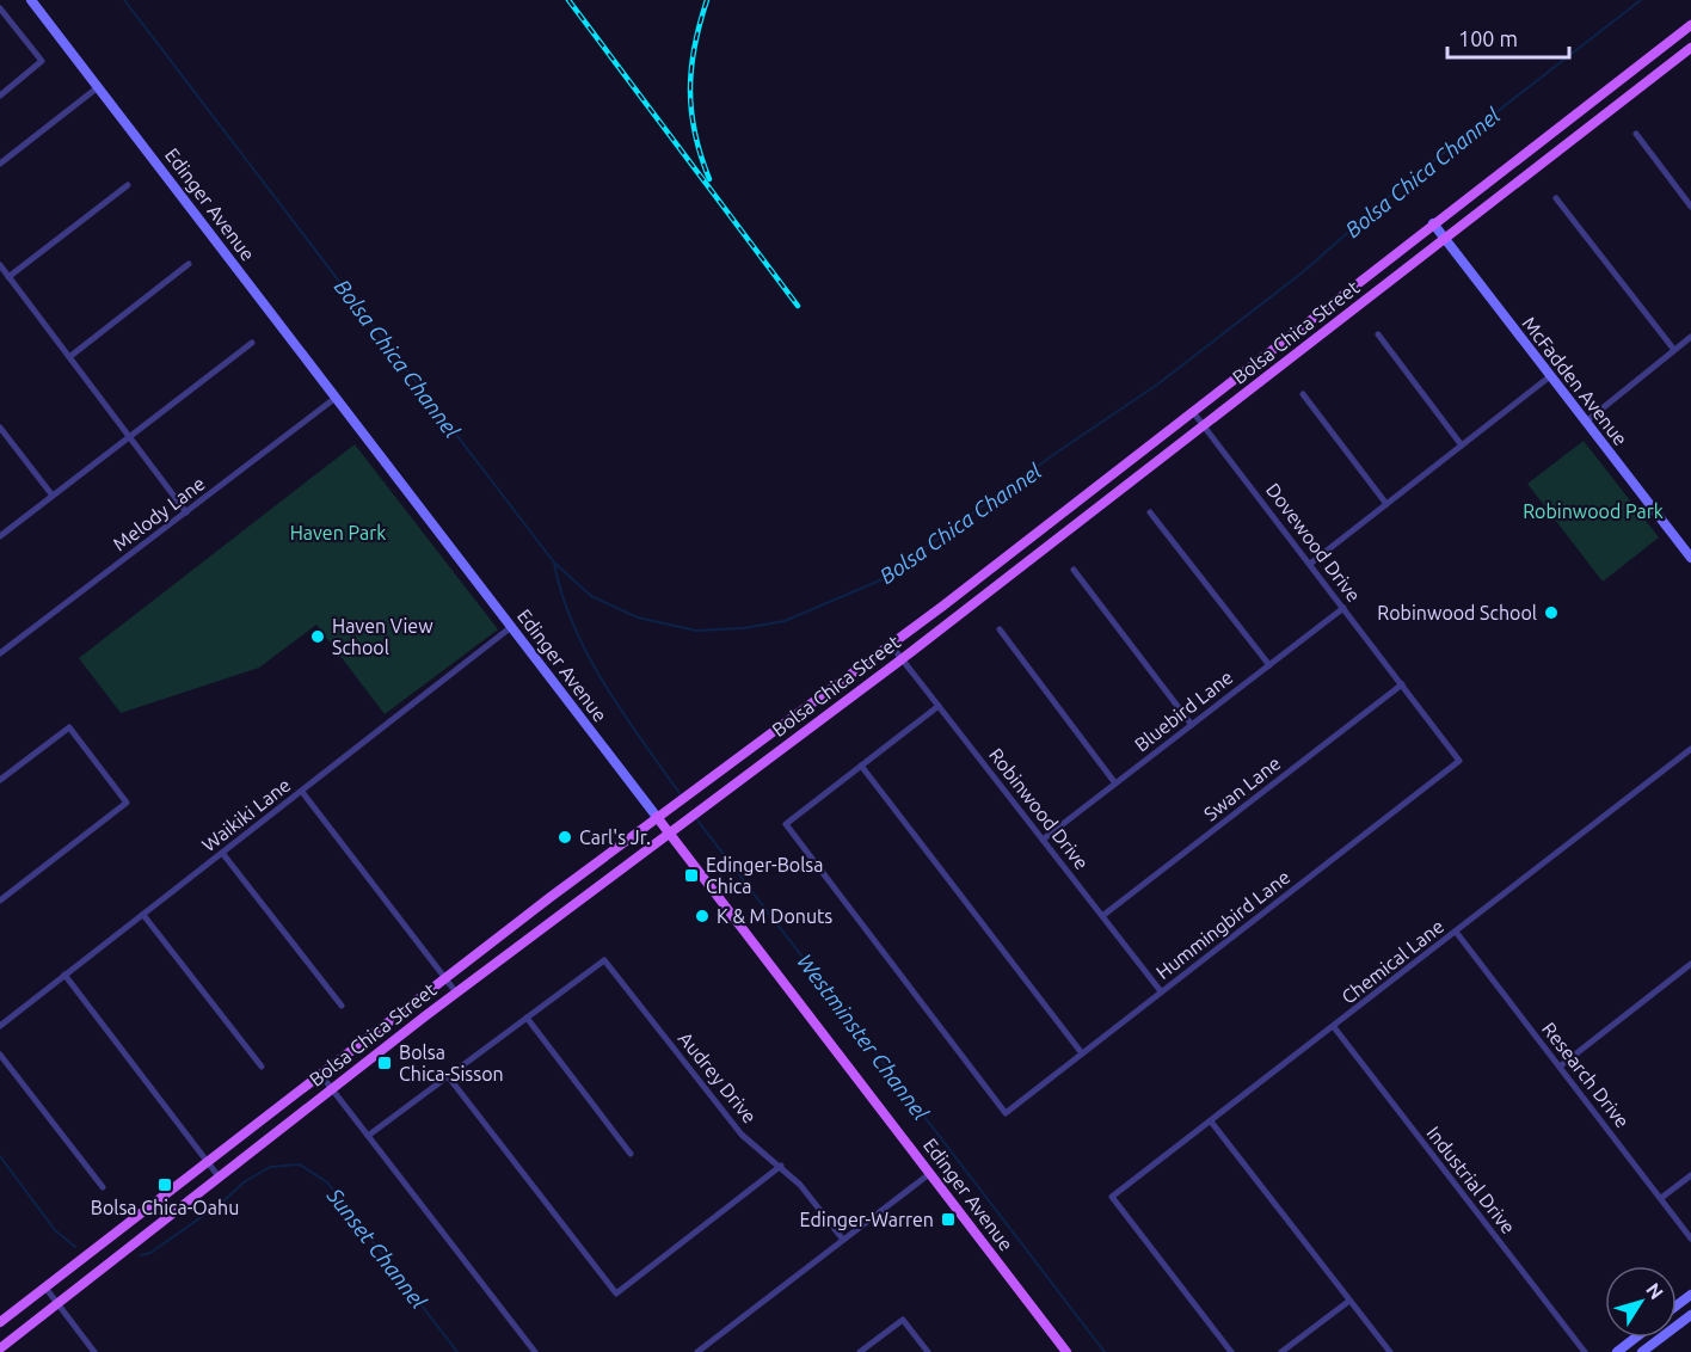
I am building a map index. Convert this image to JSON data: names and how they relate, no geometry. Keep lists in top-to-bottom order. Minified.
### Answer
{"streets":{"main road":["Edinger Avenue","Bolsa Chica Street","McFadden Avenue"],"street":["Melody Lane","Dovewood Drive","Bluebird Lane","Swan Lane","Robinwood Drive","Waikiki Lane","Hummingbird Lane","Chemical Lane","Research Drive","Audrey Drive","Industrial Drive"]},"crossings":[["Edinger Avenue","Bolsa Chica Street"],["Edinger Avenue","Melody Lane"],["Edinger Avenue","Waikiki Lane"],["Bolsa Chica Street","McFadden Avenue"],["Bolsa Chica Street","Dovewood Drive"],["Bolsa Chica Street","Robinwood Drive"],["Dovewood Drive","Bluebird Lane"],["Dovewood Drive","Swan Lane"],["Dovewood Drive","Hummingbird Lane"],["Bluebird Lane","Robinwood Drive"],["Swan Lane","Robinwood Drive"],["Robinwood Drive","Hummingbird Lane"],["Chemical Lane","Research Drive"],["Chemical Lane","Industrial Drive"]],"water":["Bolsa Chica Channel","Westminster Channel","Sunset Channel"],"parks":["Robinwood Park","Haven Park"],"places":{"other":["Robinwood School","Haven View School","Carl's Jr.","K & M Donuts"],"transit":["Edinger-Bolsa Chica","Bolsa Chica-Sisson","Bolsa Chica-Oahu","Edinger-Warren"]},"scale_bar":"100 m","north":"top right"}
